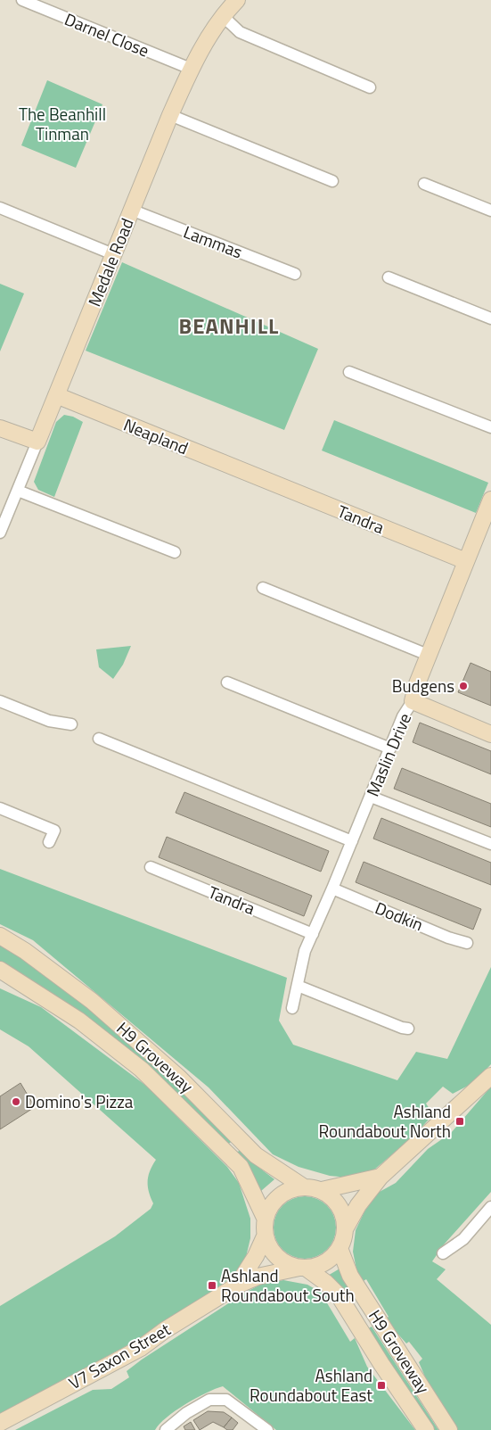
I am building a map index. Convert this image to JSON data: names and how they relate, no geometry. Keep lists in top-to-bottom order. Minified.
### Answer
{"streets":{"street":["Darnel Close","Lammas","Medale Road","Neapland","Tandra","Maslin Drive","Dodkin","H9 Groveway","V7 Saxon Street"]},"crossings":[["Darnel Close","Medale Road"],["Lammas","Medale Road"],["Medale Road","Neapland"],["Neapland","Tandra"],["Tandra","Maslin Drive"],["Maslin Drive","Dodkin"],["H9 Groveway","V7 Saxon Street"]],"districts":["BEANHILL"],"parks":["The Beanhill Tinman"],"places":{"other":["Budgens","Domino's Pizza"],"transit":["Ashland Roundabout North","Ashland Roundabout South","Ashland Roundabout East"]}}
